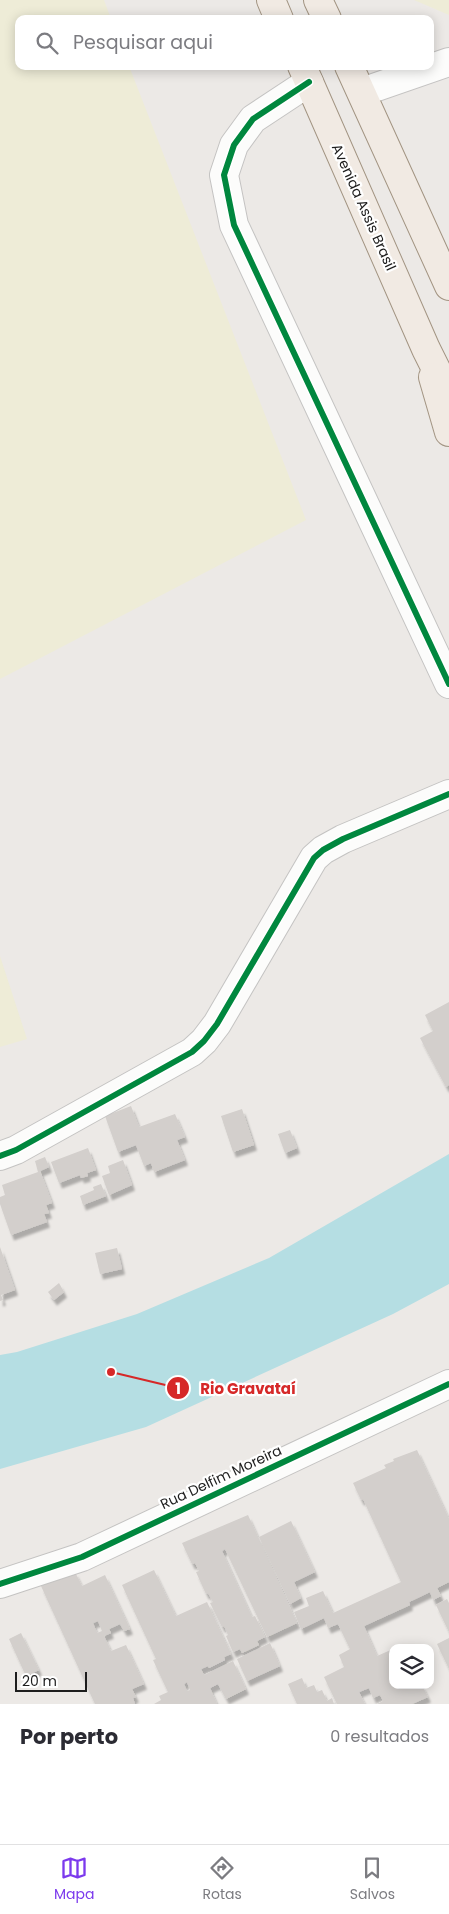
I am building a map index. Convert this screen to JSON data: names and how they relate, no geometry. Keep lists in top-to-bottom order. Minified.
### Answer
{"streets":{"main road":["Avenida Assis Brasil"],"street":["Rua Delfim Moreira"]},"places":["Rio Gravataí"],"scale_bar":"20 m","page":{"search":"Pesquisar aqui","scale":"20 m","heading":["Por perto","0 resultados"],"nav":["Mapa","Rotas","Salvos"]}}
